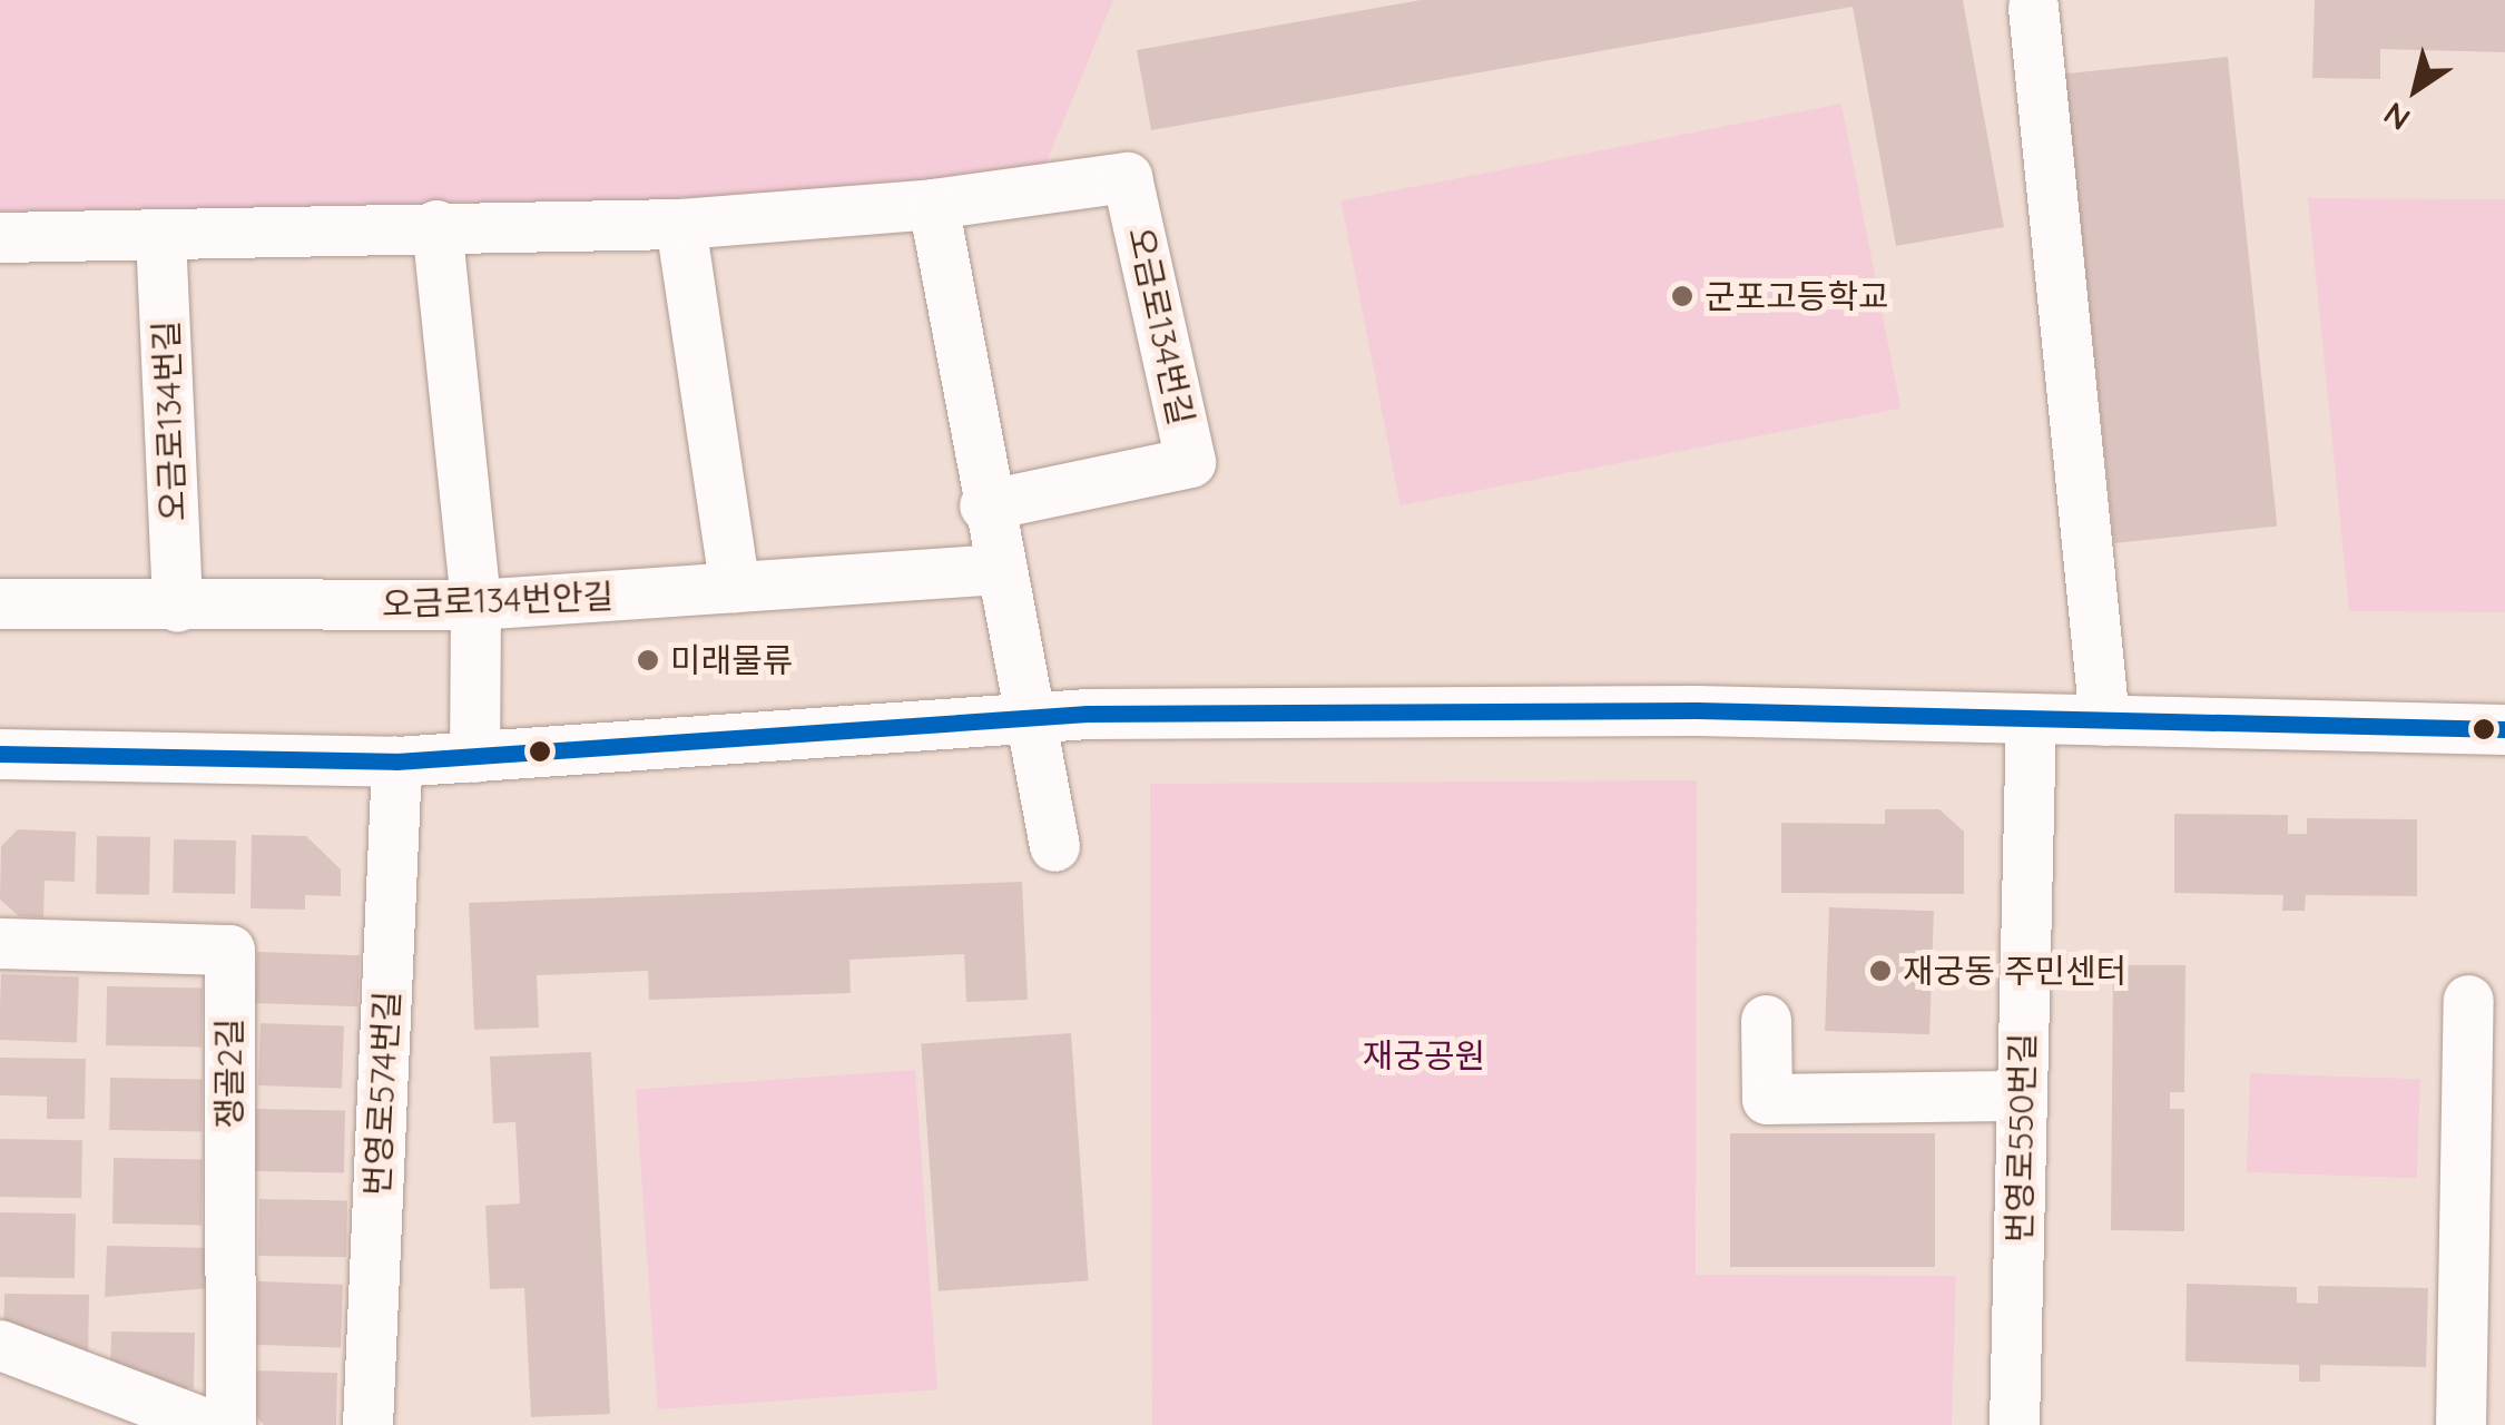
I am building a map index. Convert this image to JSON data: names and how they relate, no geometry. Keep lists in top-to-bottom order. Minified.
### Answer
{"streets":{"street":["오금로134번길","오금로134번안길","쟁골2길","번영로574번길","번영로550번길"]},"crossings":[["오금로134번길","오금로134번안길"]],"parks":["재궁공원"],"places":["군포고등학교","미래물류","재궁동 주민센터"],"north":"bottom left"}
